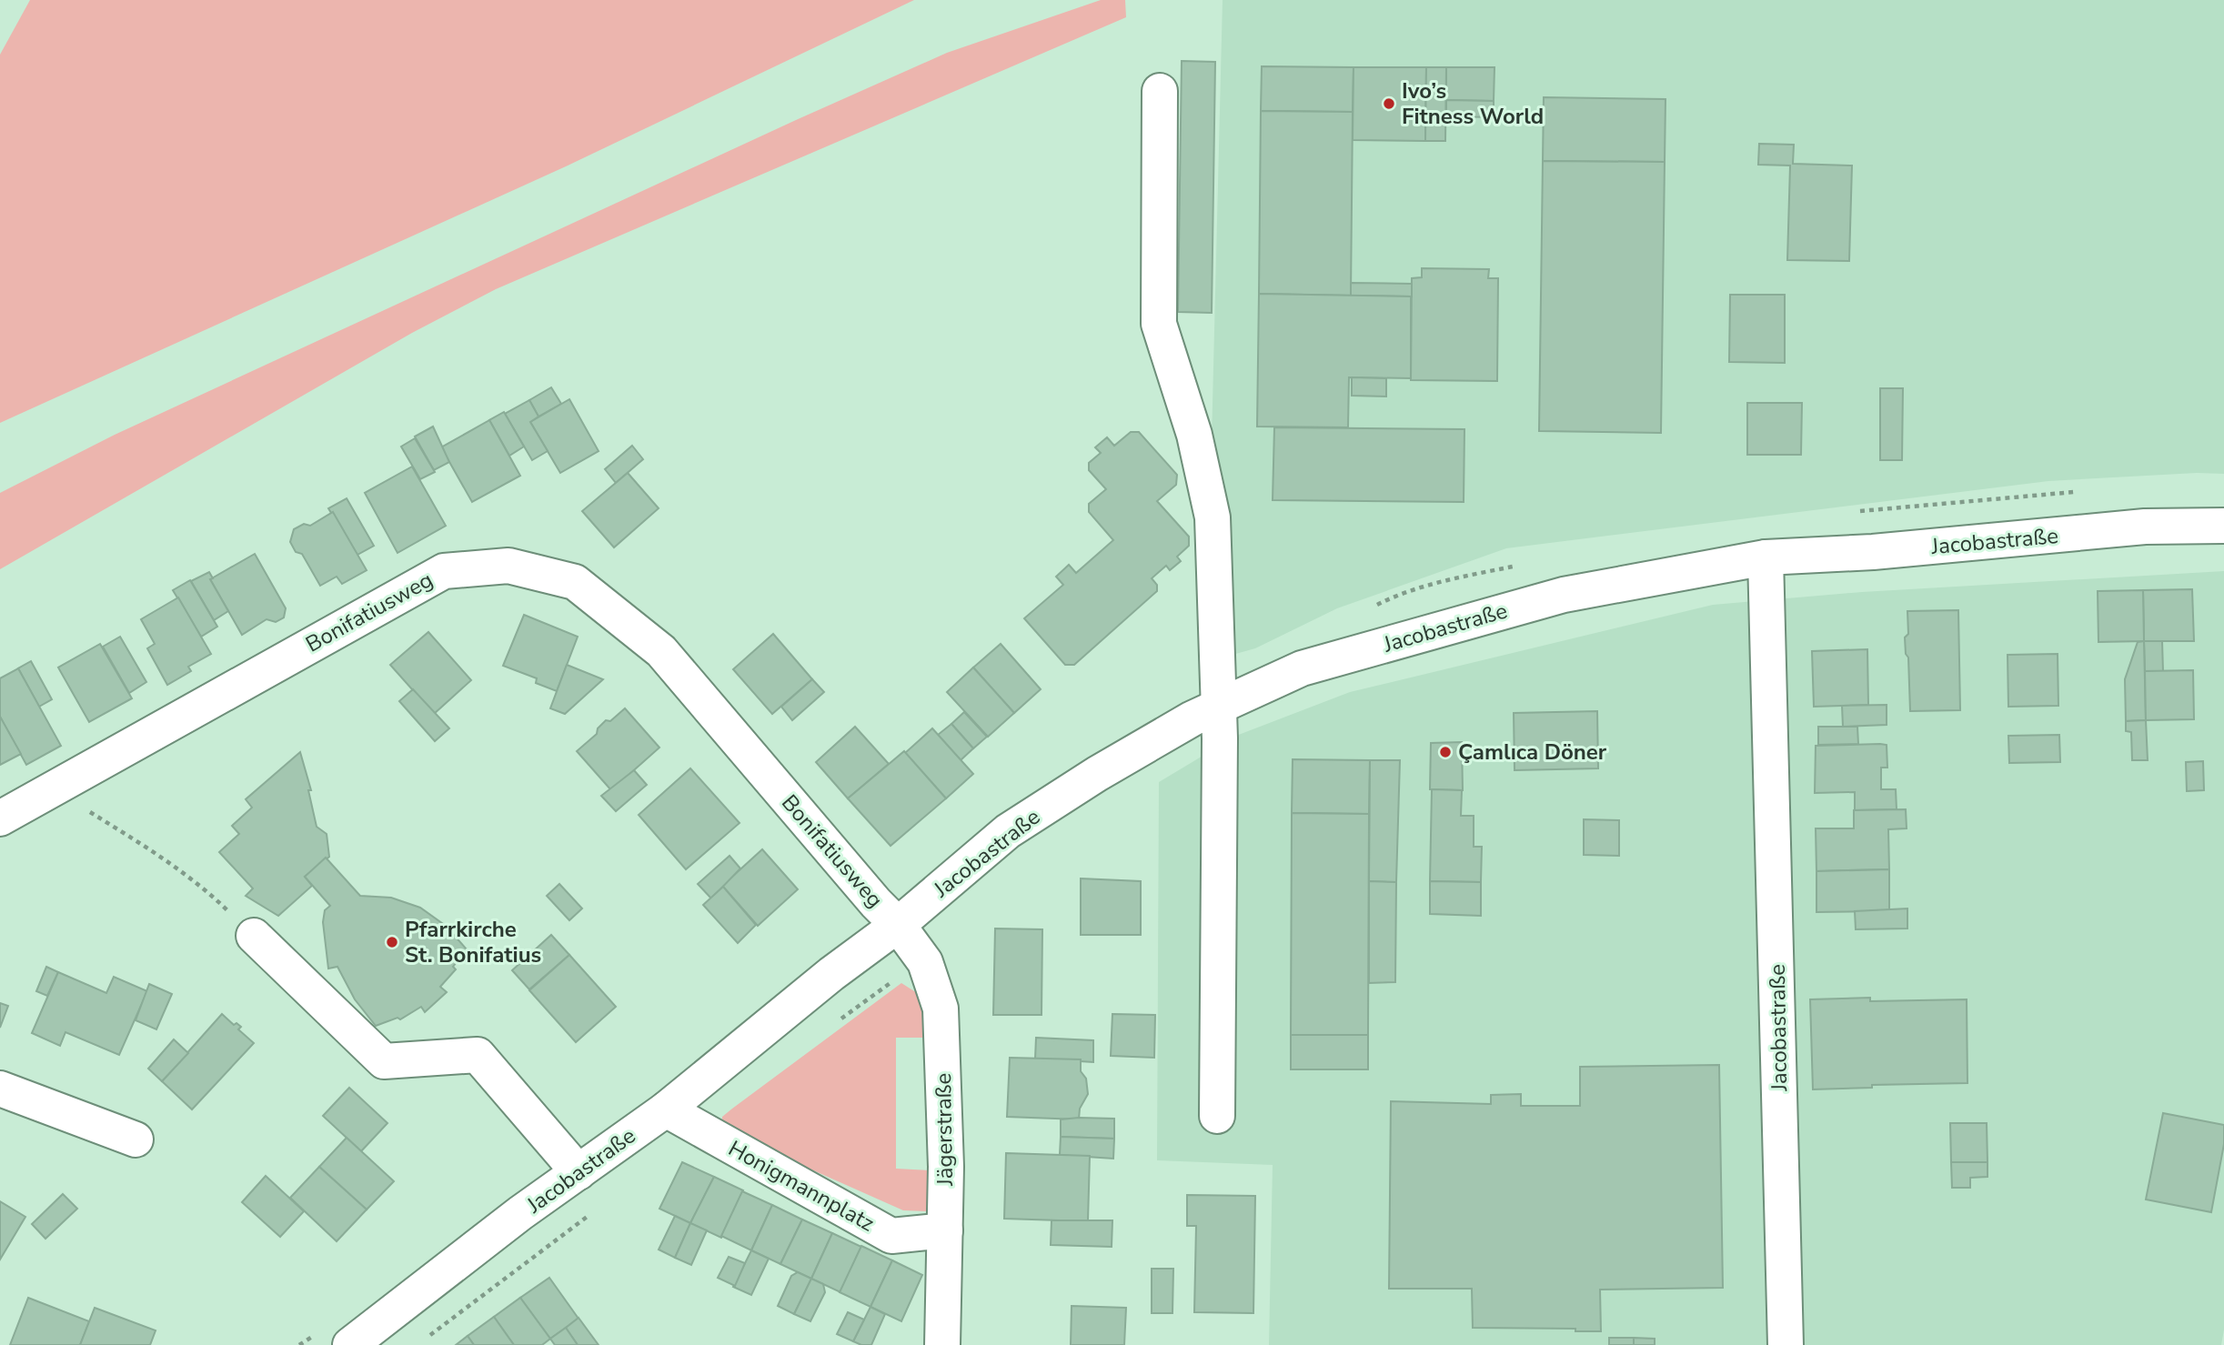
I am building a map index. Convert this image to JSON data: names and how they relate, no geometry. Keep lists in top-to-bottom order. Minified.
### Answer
{"streets":{"street":["Jacobastraße","Bonifatiusweg","Jägerstraße","Honigmannplatz"]},"crossings":[["Jacobastraße","Bonifatiusweg"],["Jacobastraße","Jägerstraße"],["Jacobastraße","Honigmannplatz"],["Bonifatiusweg","Jägerstraße"],["Jägerstraße","Honigmannplatz"]],"places":["Ivo’s Fitness World","Çamlıca Döner","Pfarrkirche St. Bonifatius"]}
